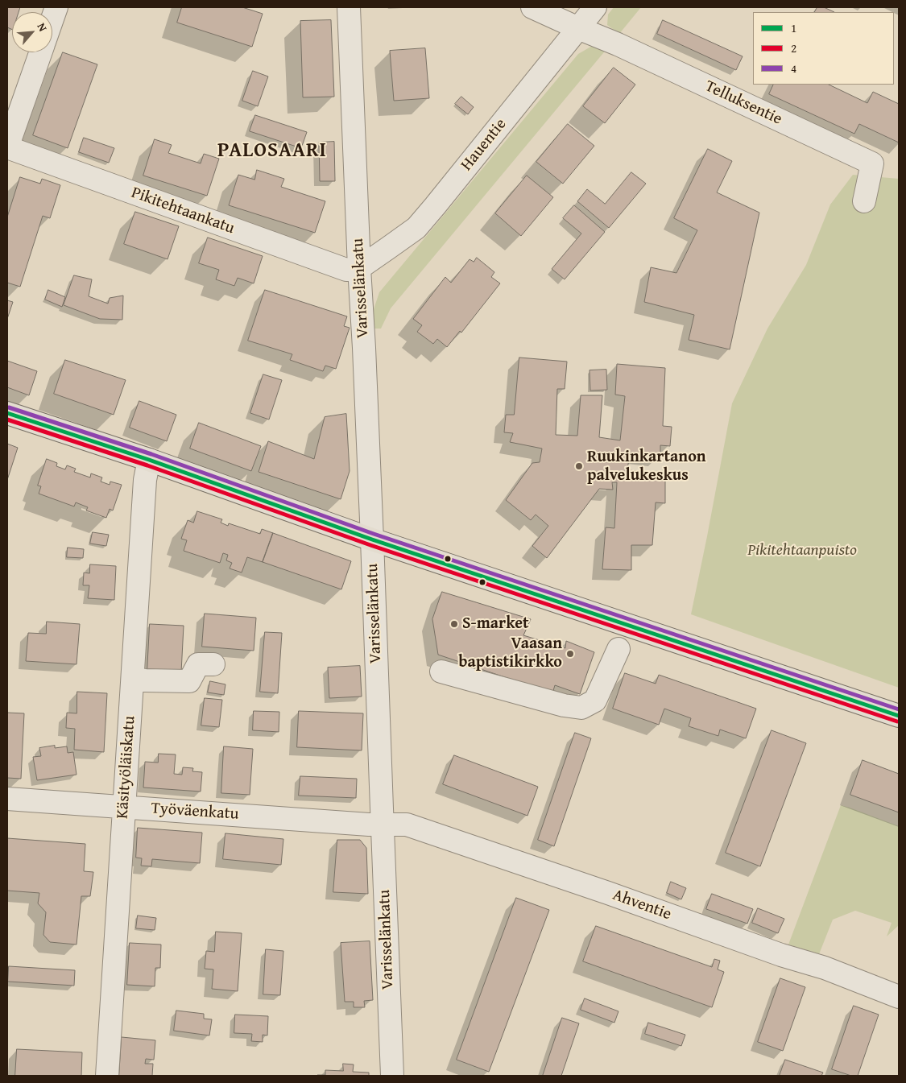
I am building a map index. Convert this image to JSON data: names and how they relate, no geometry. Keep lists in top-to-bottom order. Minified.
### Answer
{"streets":{"street":["Telluksentie","Hauentie","Pikitehtaankatu","Varisselänkatu","Käsityöläiskatu","Työväenkatu","Ahventie"]},"crossings":[["Telluksentie","Hauentie"],["Hauentie","Pikitehtaankatu"],["Hauentie","Varisselänkatu"],["Pikitehtaankatu","Varisselänkatu"],["Varisselänkatu","Työväenkatu"],["Varisselänkatu","Ahventie"],["Käsityöläiskatu","Työväenkatu"],["Työväenkatu","Ahventie"]],"districts":["PALOSAARI"],"parks":["Pikitehtaanpuisto"],"places":["Ruukinkartanon palvelukeskus","S-market","Vaasan baptistikirkko"],"lines":["transit line 4","transit line 1","transit line 2"],"legend":["1","2","4"],"north":"top right"}
